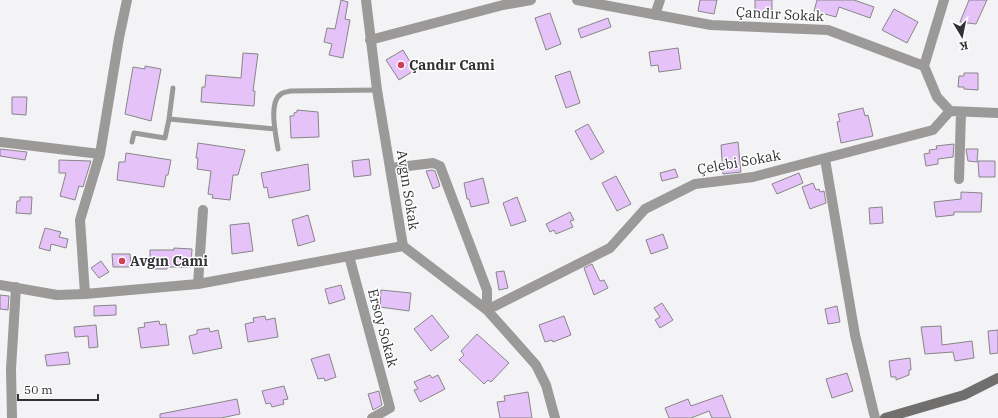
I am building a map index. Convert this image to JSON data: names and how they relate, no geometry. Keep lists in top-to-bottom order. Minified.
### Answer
{"streets":{"street":["Çandır Sokak","Çelebi Sokak","Avgın Sokak","Ersoy Sokak"]},"crossings":[["Çelebi Sokak","Avgın Sokak"]],"places":["Çandır Cami","Avgın Cami"],"scale_bar":"50 m","north":"bottom"}
